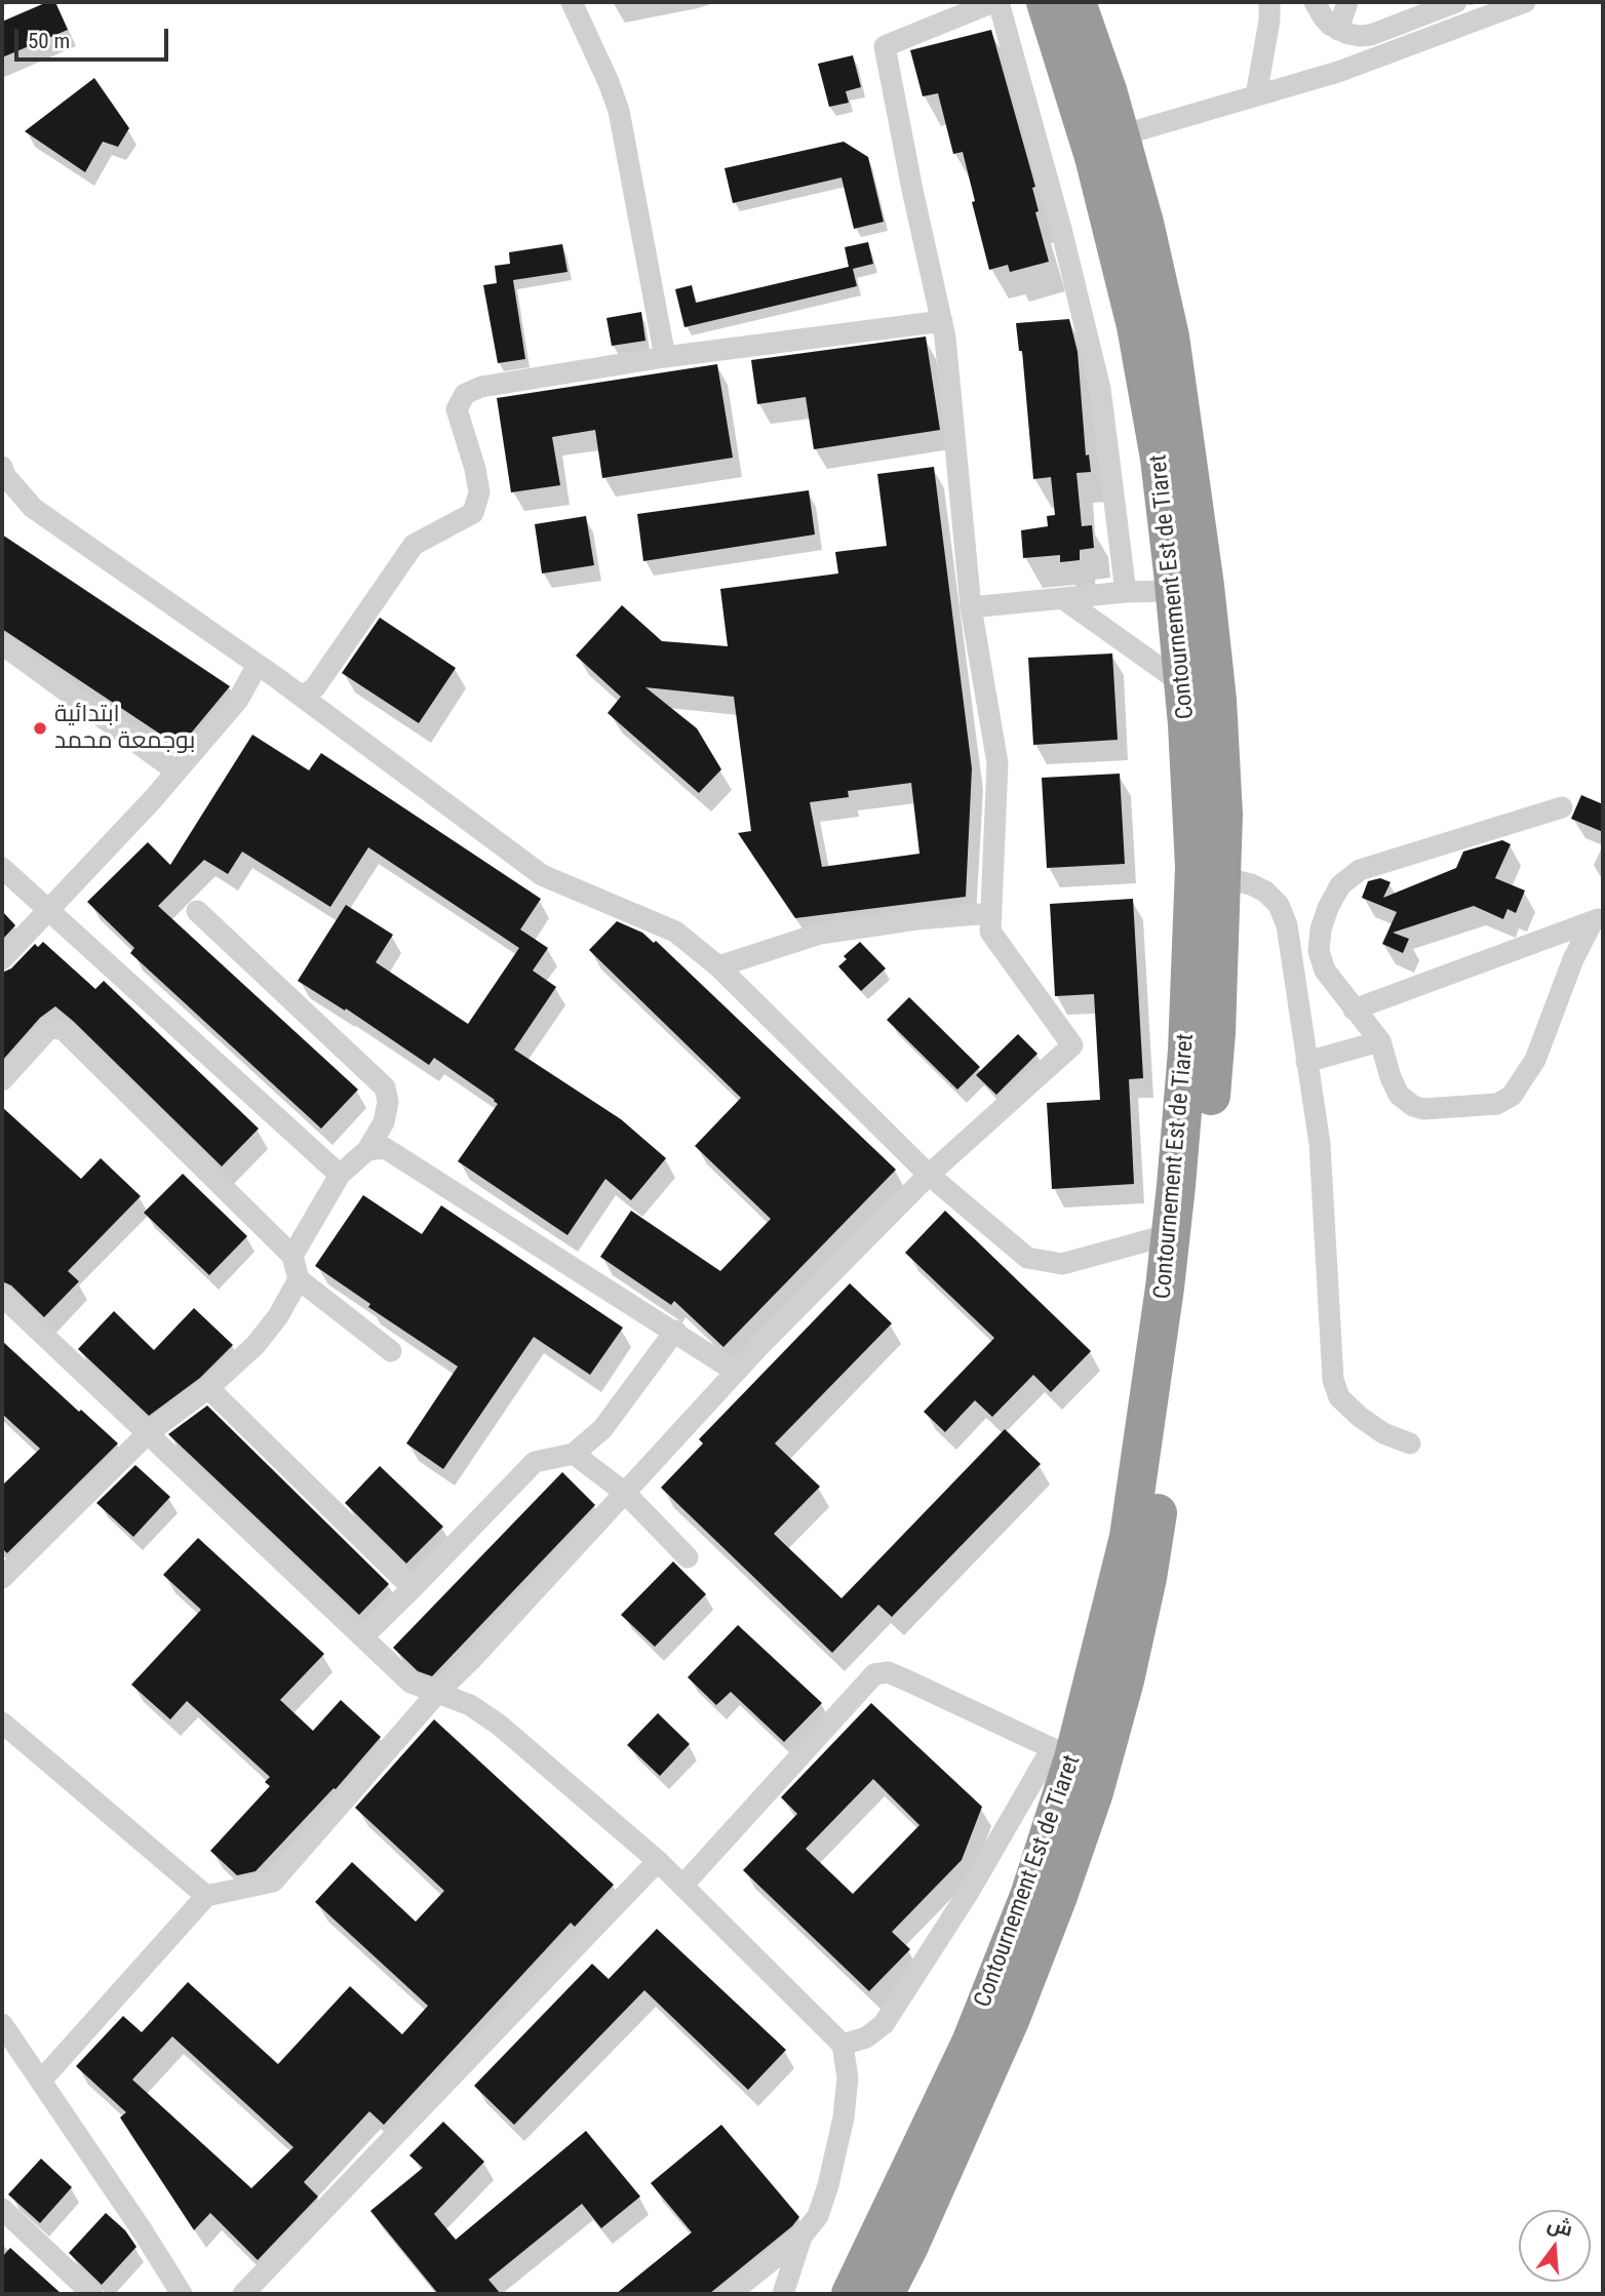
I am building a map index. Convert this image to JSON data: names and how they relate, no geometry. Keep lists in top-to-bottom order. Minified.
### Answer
{"streets":{"highway":["Contournement Est de Tiaret"]},"places":["ابتدائية بوجمعة محمد"],"scale_bar":"50 m","north":"top"}
